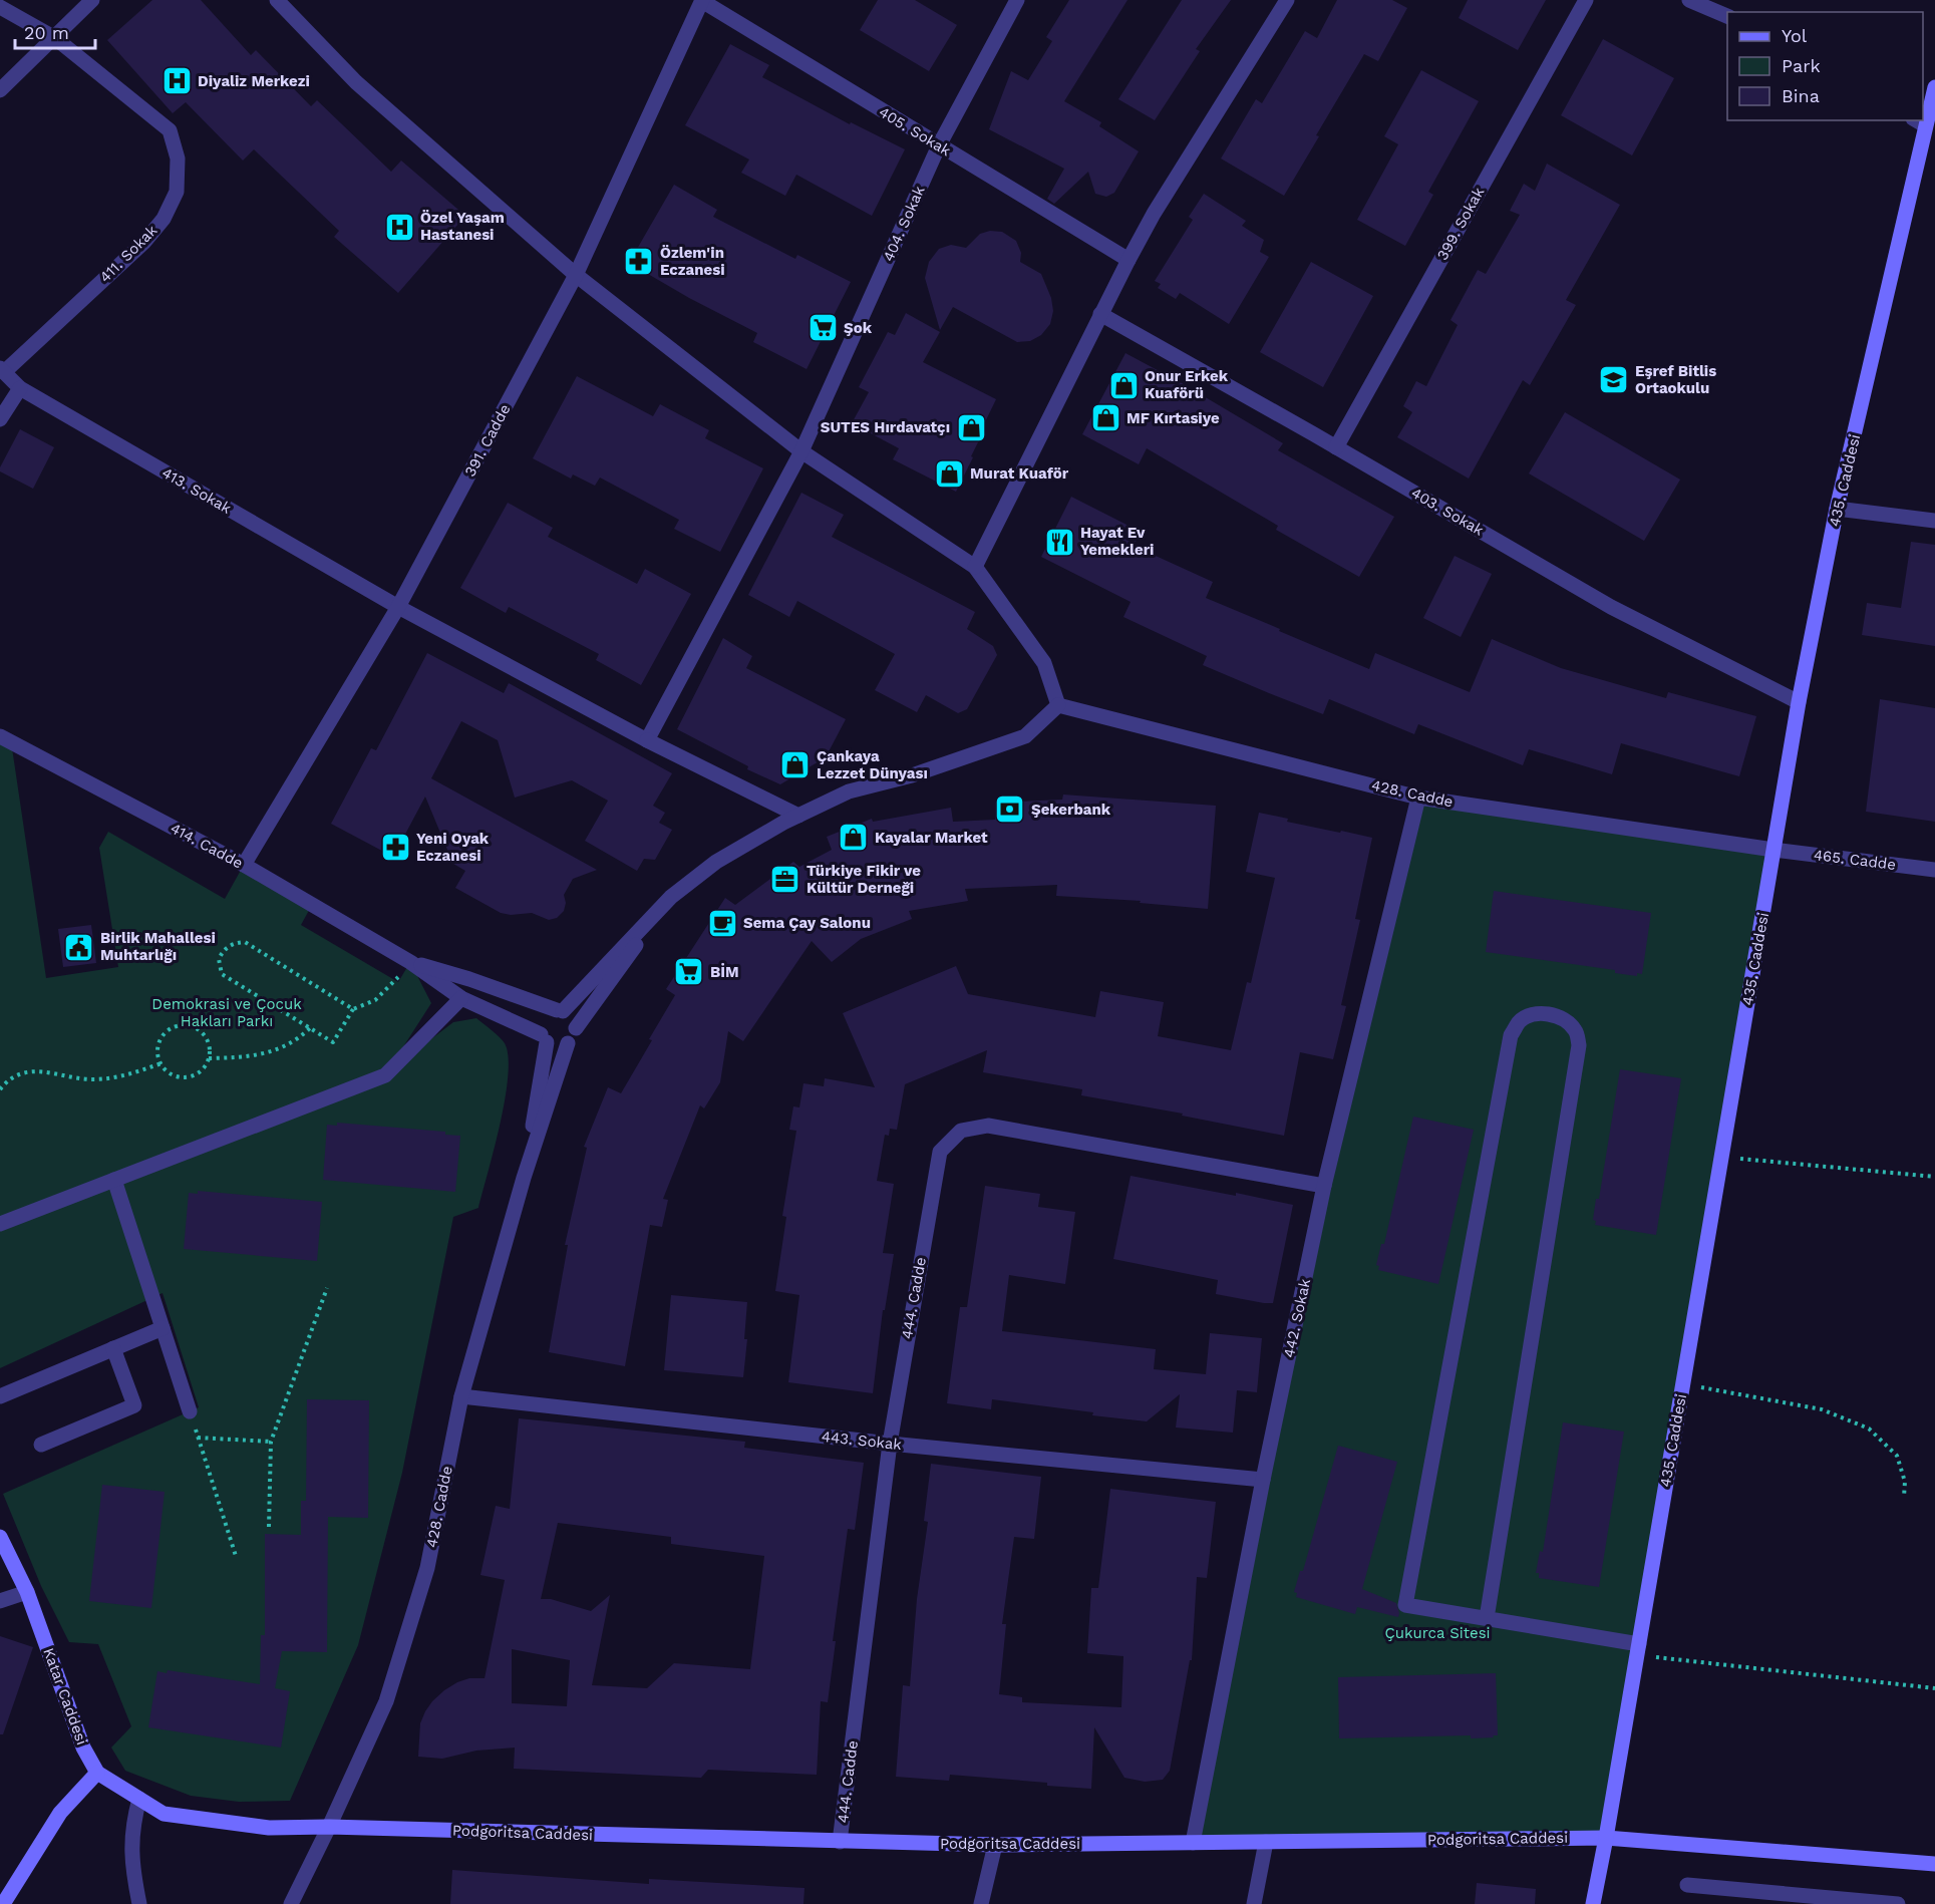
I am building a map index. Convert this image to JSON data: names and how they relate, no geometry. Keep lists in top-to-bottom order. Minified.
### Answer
{"streets":{"main road":["435. Caddesi","Katar Caddesi","Podgoritsa Caddesi"],"street":["405. Sokak","404. Sokak","399. Sokak","411. Sokak","391. Cadde","413. Sokak","403. Sokak","428. Cadde","414. Cadde","465. Cadde","444. Cadde","442. Sokak","443. Sokak"]},"crossings":[["405. Sokak","404. Sokak"],["405. Sokak","391. Cadde"],["404. Sokak","413. Sokak"],["399. Sokak","403. Sokak"],["411. Sokak","413. Sokak"],["391. Cadde","413. Sokak"],["391. Cadde","414. Cadde"],["435. Caddesi","403. Sokak"],["435. Caddesi","428. Cadde"],["435. Caddesi","465. Cadde"],["435. Caddesi","Podgoritsa Caddesi"],["428. Cadde","465. Cadde"],["428. Cadde","442. Sokak"],["428. Cadde","443. Sokak"],["428. Cadde","Podgoritsa Caddesi"],["444. Cadde","442. Sokak"],["444. Cadde","443. Sokak"],["444. Cadde","Podgoritsa Caddesi"],["442. Sokak","443. Sokak"],["442. Sokak","Podgoritsa Caddesi"],["Katar Caddesi","Podgoritsa Caddesi"]],"parks":["Demokrasi ve Çocuk Hakları Parkı","Çukurca Sitesi"],"places":{"hospital":["Diyaliz Merkezi","Özel Yaşam Hastanesi"],"pharmacy":["Özlem'in Eczanesi","Yeni Oyak Eczanesi"],"supermarket":["Şok","BİM"],"school or university":["Eşref Bitlis Ortaokulu"],"shop":["Onur Erkek Kuaförü","MF Kırtasiye","SUTES Hırdavatçı","Murat Kuaför","Çankaya Lezzet Dünyası","Kayalar Market"],"restaurant":["Hayat Ev Yemekleri"],"bank":["Şekerbank"],"office":["Türkiye Fikir ve Kültür Derneği"],"cafe":["Sema Çay Salonu"],"public building":["Birlik Mahallesi Muhtarlığı"]},"legend":["Yol","Park","Bina"],"scale_bar":"20 m"}
